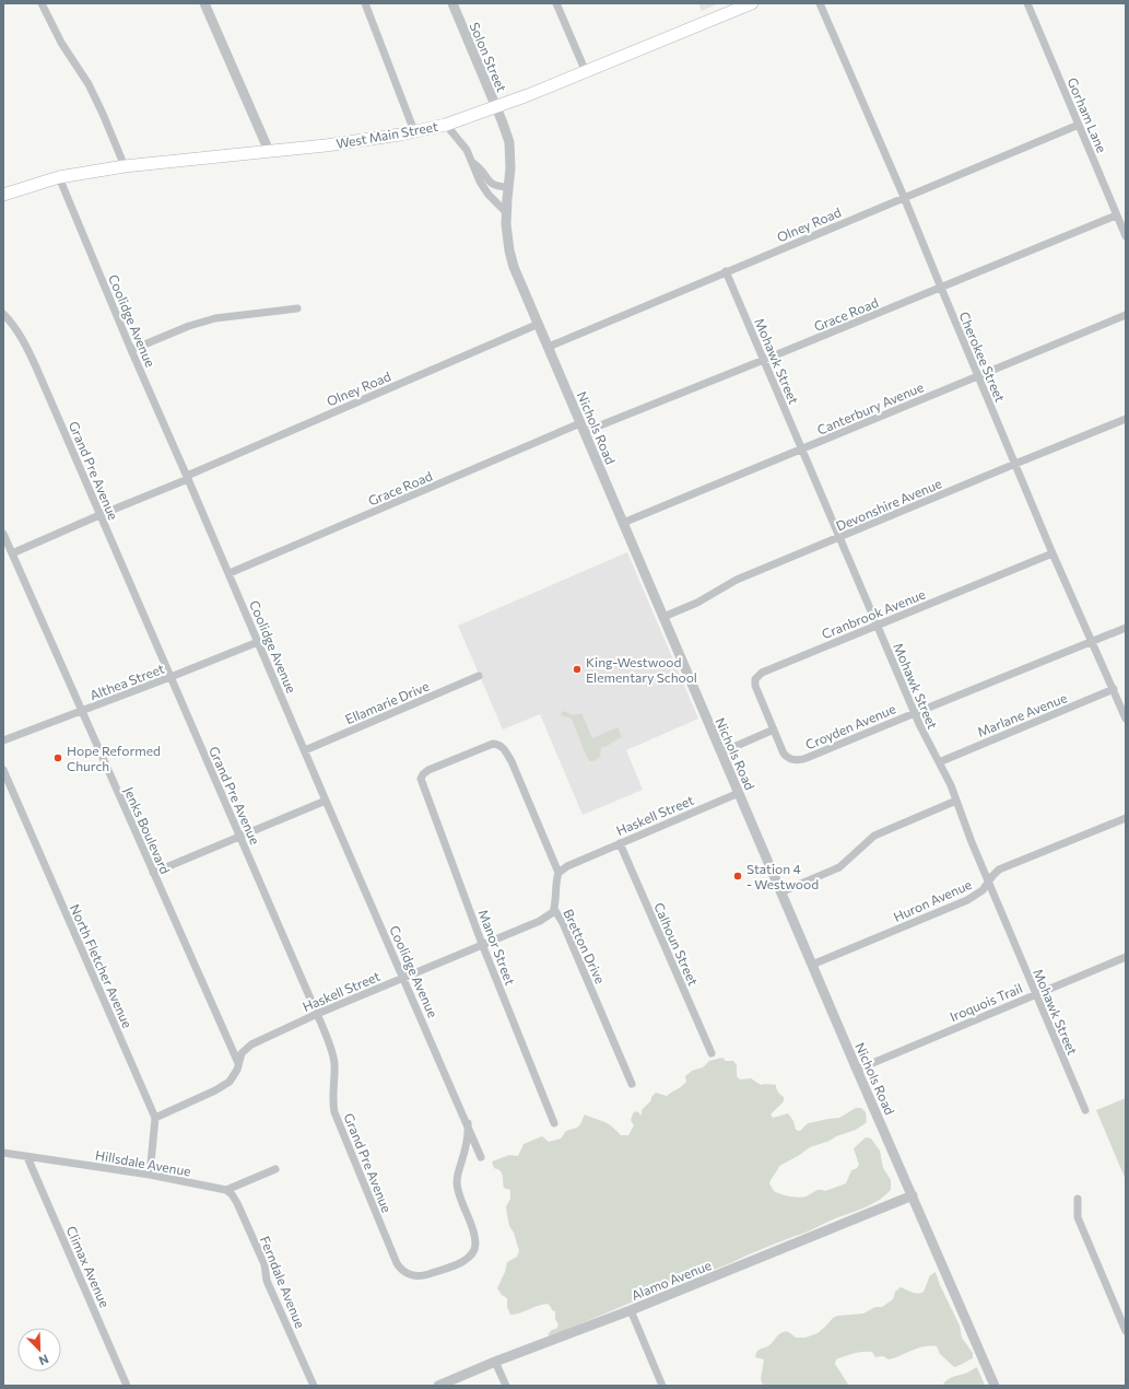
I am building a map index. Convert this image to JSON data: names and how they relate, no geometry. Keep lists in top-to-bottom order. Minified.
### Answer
{"streets":{"main road":["West Main Street"],"street":["Solon Street","Gorham Lane","Olney Road","Grace Road","Coolidge Avenue","Cherokee Street","Mohawk Street","Canterbury Avenue","Nichols Road","Grand Pre Avenue","Devonshire Avenue","Cranbrook Avenue","Althea Street","Ellamarie Drive","Marlane Avenue","Croyden Avenue","Haskell Street","Jenks Boulevard","Huron Avenue","Calhoun Street","Bretton Drive","Manor Street","North Fletcher Avenue","Iroquois Trail","Hillsdale Avenue","Climax Avenue","Alamo Avenue","Ferndale Avenue"]},"crossings":[["Solon Street","West Main Street"],["Solon Street","Nichols Road"],["Gorham Lane","Olney Road"],["Gorham Lane","Grace Road"],["West Main Street","Coolidge Avenue"],["Olney Road","Coolidge Avenue"],["Olney Road","Cherokee Street"],["Olney Road","Mohawk Street"],["Olney Road","Nichols Road"],["Olney Road","Grand Pre Avenue"],["Olney Road","Jenks Boulevard"],["Grace Road","Coolidge Avenue"],["Grace Road","Cherokee Street"],["Grace Road","Mohawk Street"],["Grace Road","Nichols Road"],["Coolidge Avenue","Grand Pre Avenue"],["Coolidge Avenue","Althea Street"],["Coolidge Avenue","Ellamarie Drive"],["Coolidge Avenue","Haskell Street"],["Cherokee Street","Canterbury Avenue"],["Cherokee Street","Devonshire Avenue"],["Cherokee Street","Cranbrook Avenue"],["Cherokee Street","Marlane Avenue"],["Cherokee Street","Croyden Avenue"],["Mohawk Street","Canterbury Avenue"],["Mohawk Street","Devonshire Avenue"],["Mohawk Street","Cranbrook Avenue"],["Mohawk Street","Marlane Avenue"],["Mohawk Street","Croyden Avenue"],["Mohawk Street","Huron Avenue"],["Mohawk Street","Iroquois Trail"],["Canterbury Avenue","Nichols Road"],["Nichols Road","Devonshire Avenue"],["Nichols Road","Haskell Street"],["Nichols Road","Huron Avenue"],["Nichols Road","Iroquois Trail"],["Nichols Road","Alamo Avenue"],["Grand Pre Avenue","Althea Street"],["Grand Pre Avenue","Haskell Street"],["Cranbrook Avenue","Croyden Avenue"],["Althea Street","Jenks Boulevard"],["Haskell Street","Jenks Boulevard"],["Haskell Street","Calhoun Street"],["Haskell Street","Bretton Drive"],["Haskell Street","Manor Street"],["Haskell Street","North Fletcher Avenue"],["Bretton Drive","Manor Street"],["North Fletcher Avenue","Hillsdale Avenue"],["Hillsdale Avenue","Climax Avenue"],["Hillsdale Avenue","Ferndale Avenue"]],"places":["King-Westwood Elementary School","Hope Reformed Church","Station 4 - Westwood"],"north":"bottom right"}
